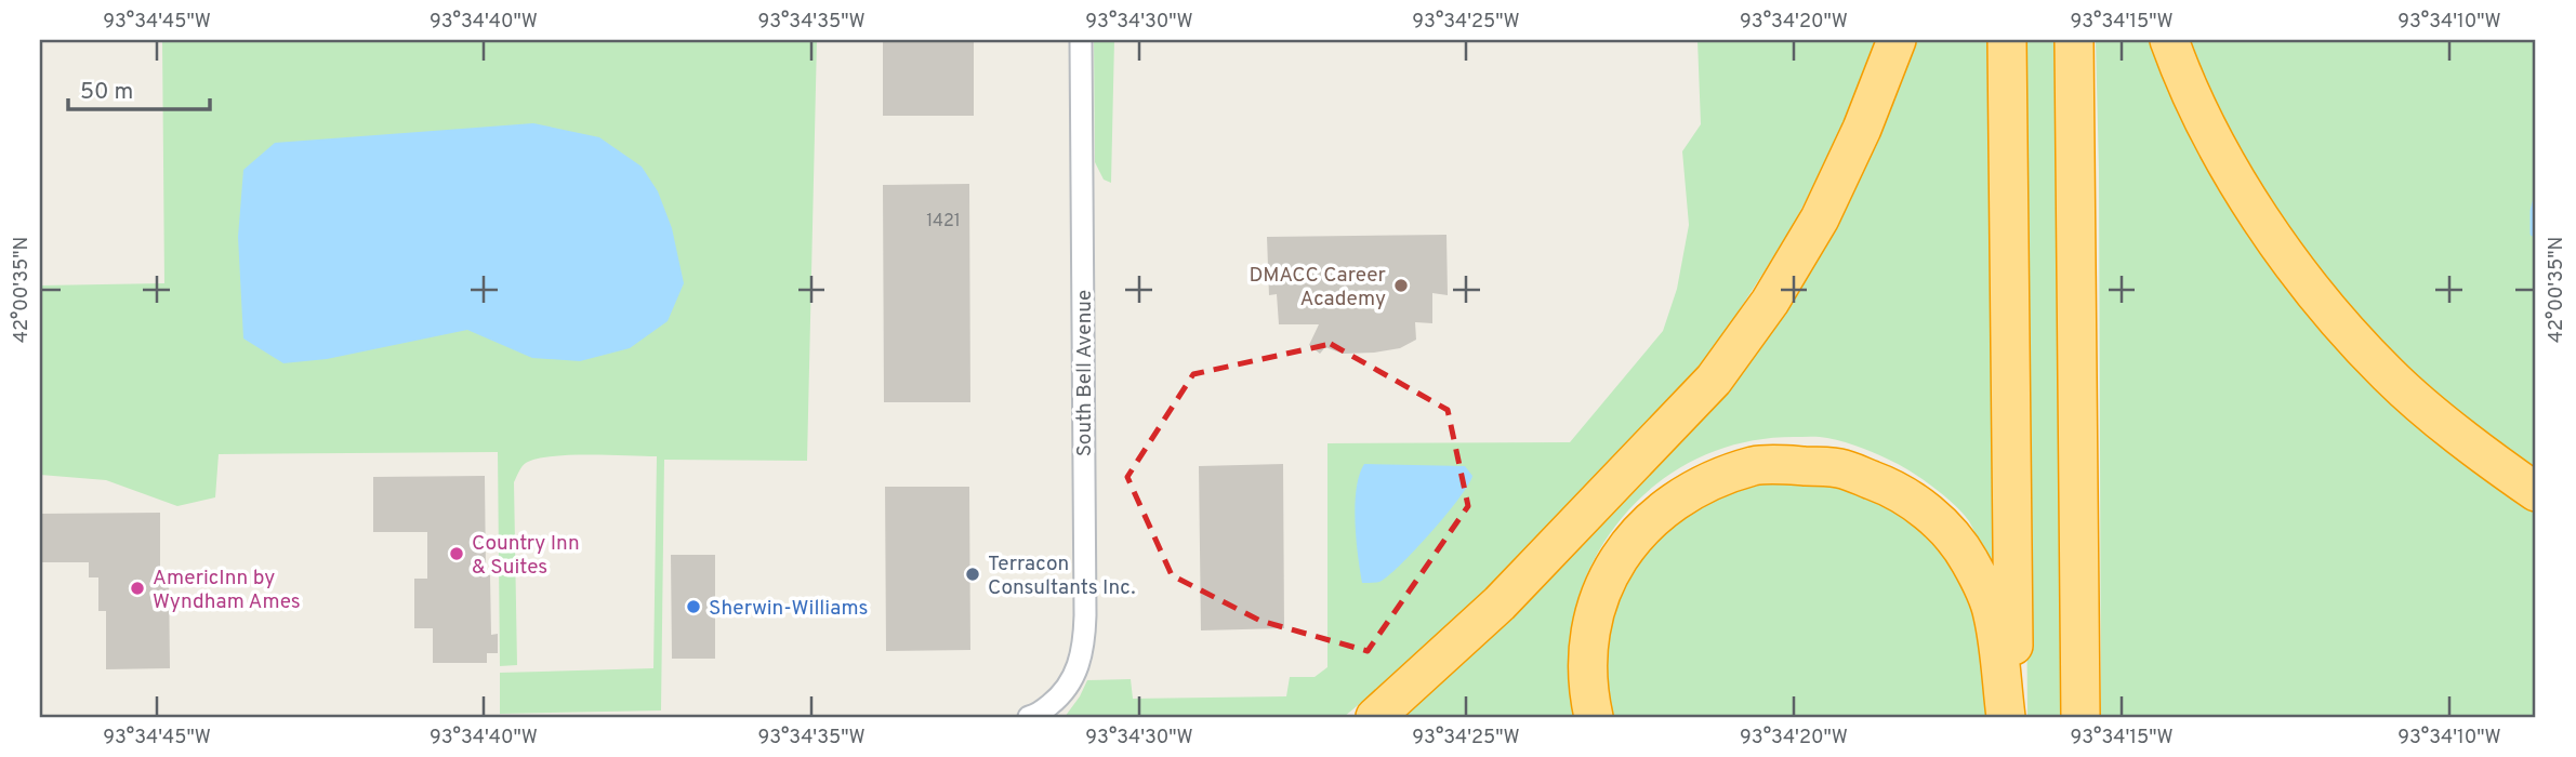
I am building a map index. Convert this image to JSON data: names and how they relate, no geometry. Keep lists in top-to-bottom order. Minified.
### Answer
{"streets":{"street":["South Bell Avenue"]},"places":["DMACC Career Academy","Country Inn & Suites","Terracon Consultants Inc.","AmericInn by Wyndham Ames","Sherwin-Williams"],"house_numbers":["1421"],"scale_bar":"50 m","coordinates":["93°34'45\"W","93°34'40\"W","93°34'35\"W","93°34'30\"W","93°34'25\"W","93°34'20\"W","93°34'15\"W","93°34'10\"W","42°00'35\"N"]}
